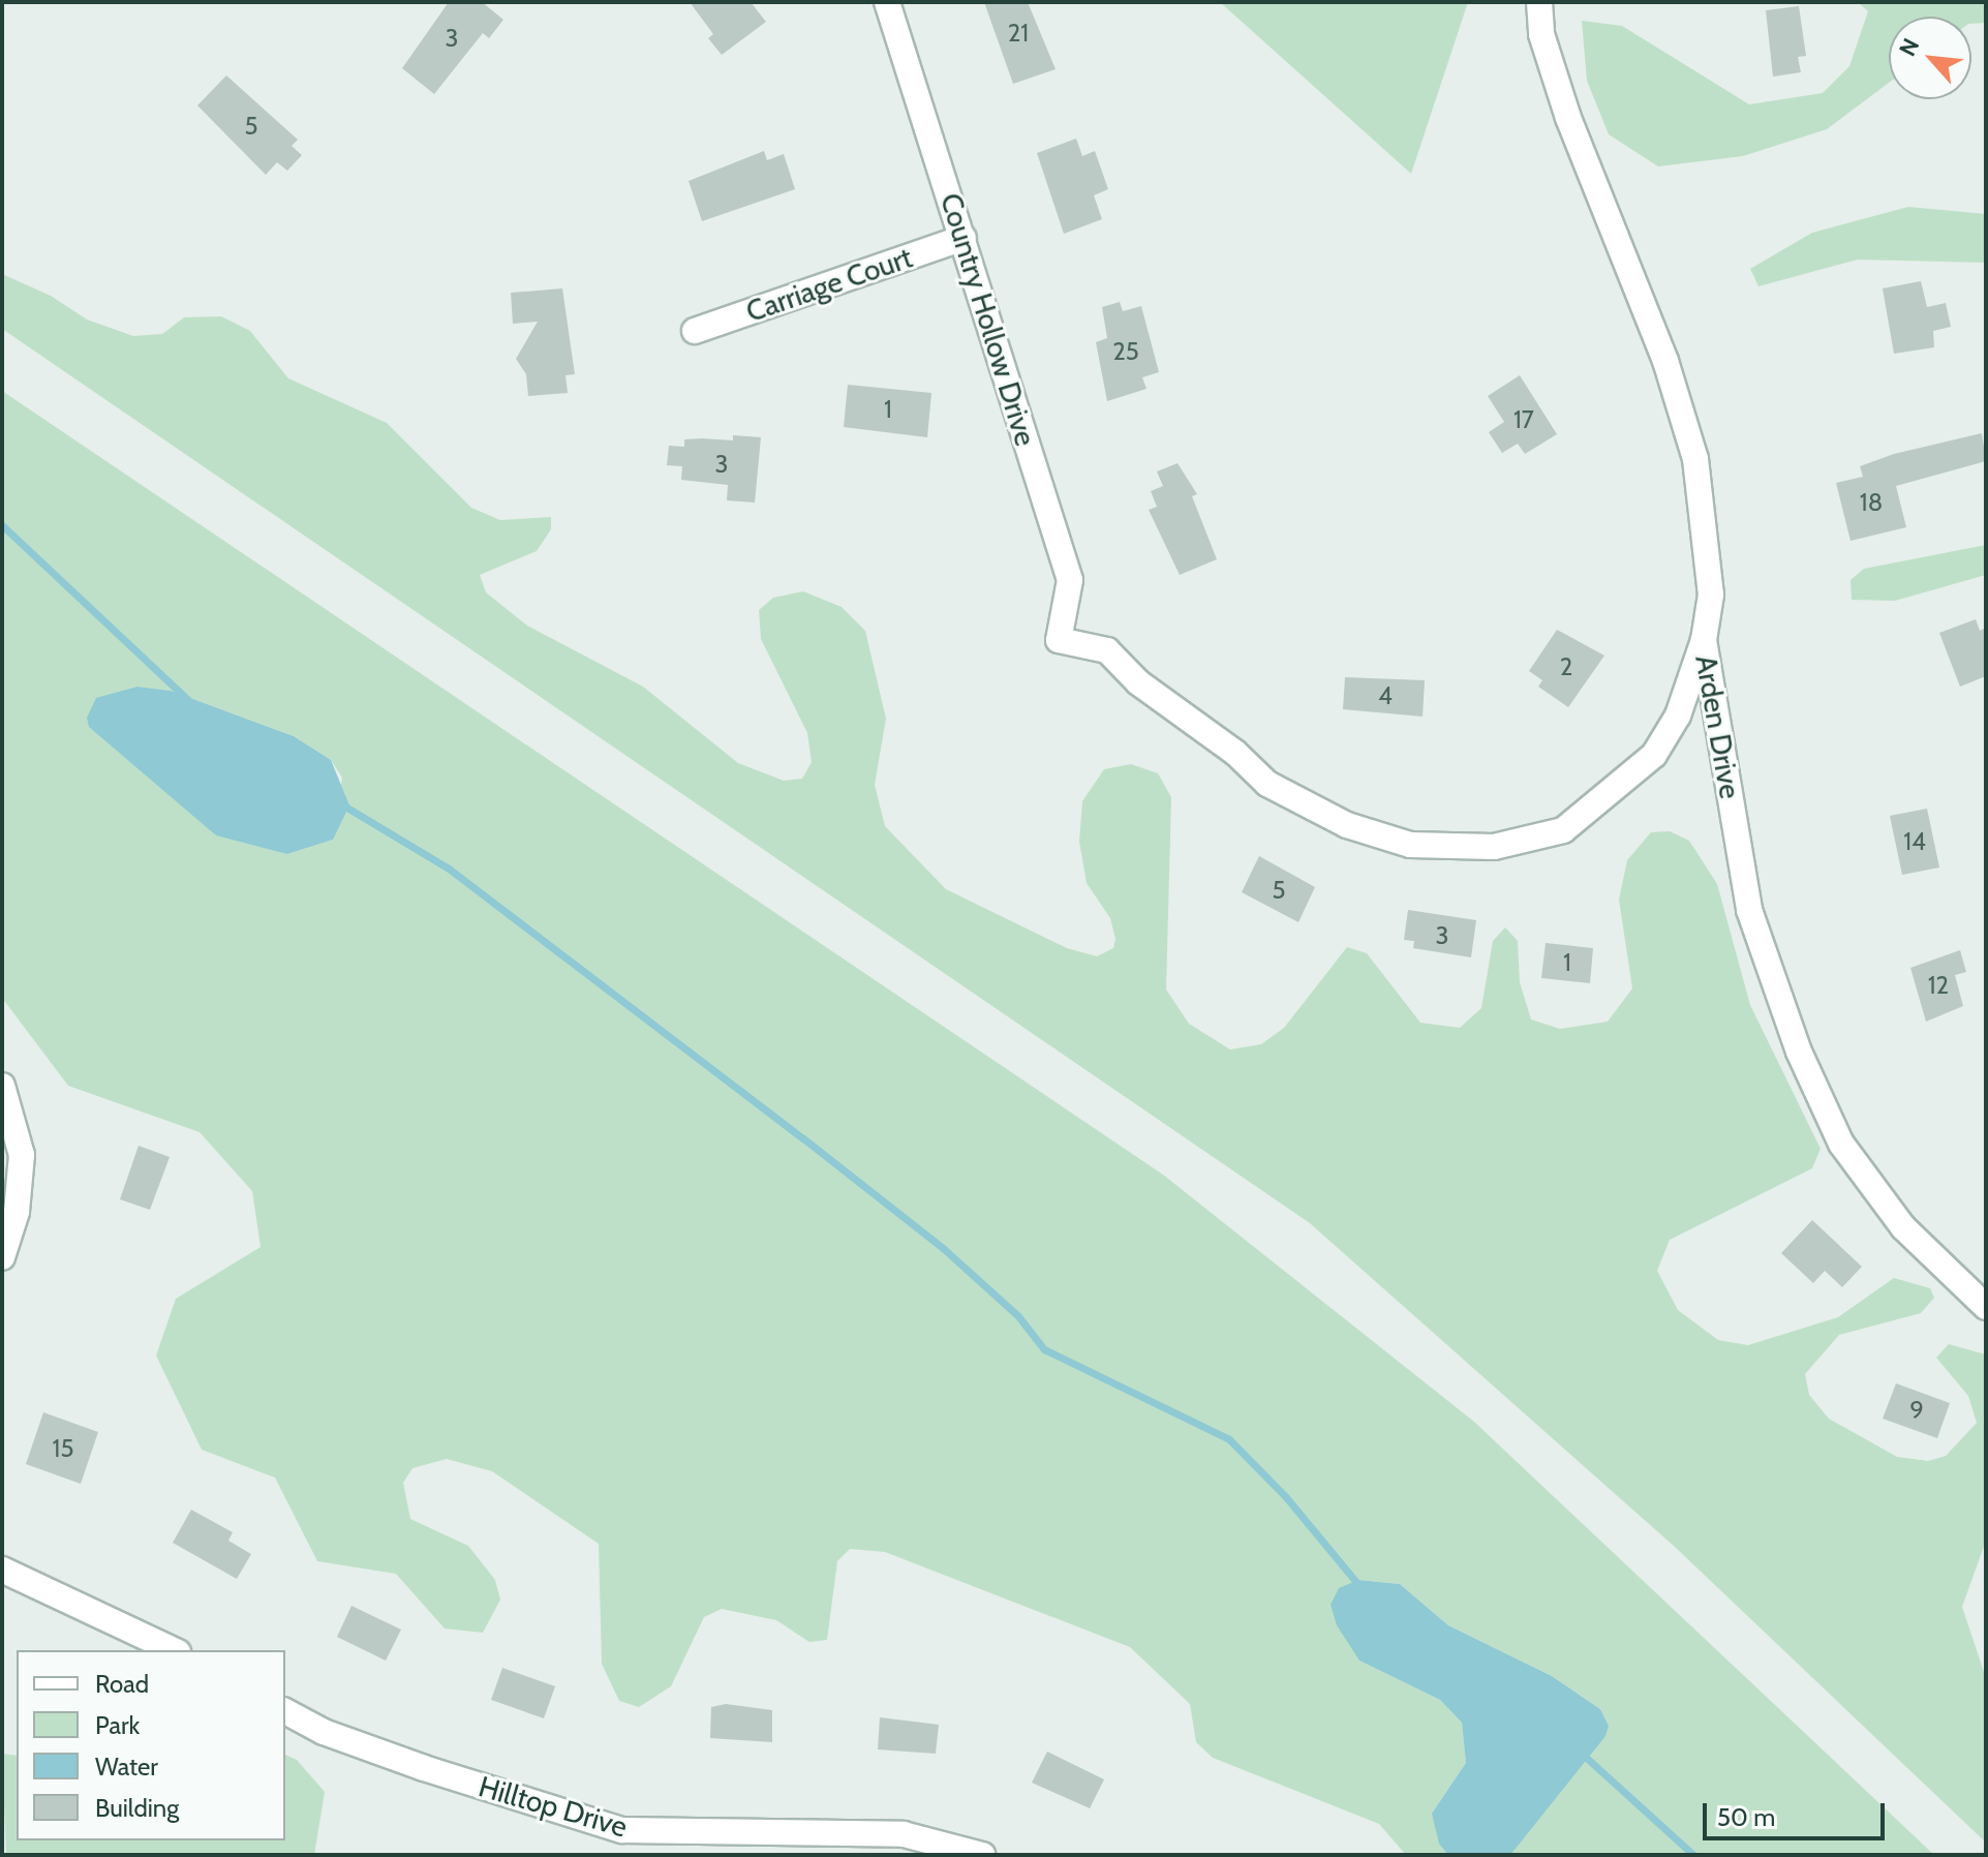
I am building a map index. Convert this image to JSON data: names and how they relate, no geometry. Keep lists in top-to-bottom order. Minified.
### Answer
{"streets":{"street":["Carriage Court","Country Hollow Drive","Arden Drive","Hilltop Drive"]},"crossings":[["Carriage Court","Country Hollow Drive"],["Country Hollow Drive","Arden Drive"]],"house_numbers":["21","3","5","25","1","17","3","18","2","4","14","5","3","1","12","9","15"],"legend":["Road","Park","Water","Building"],"scale_bar":"50 m","north":"top left"}
